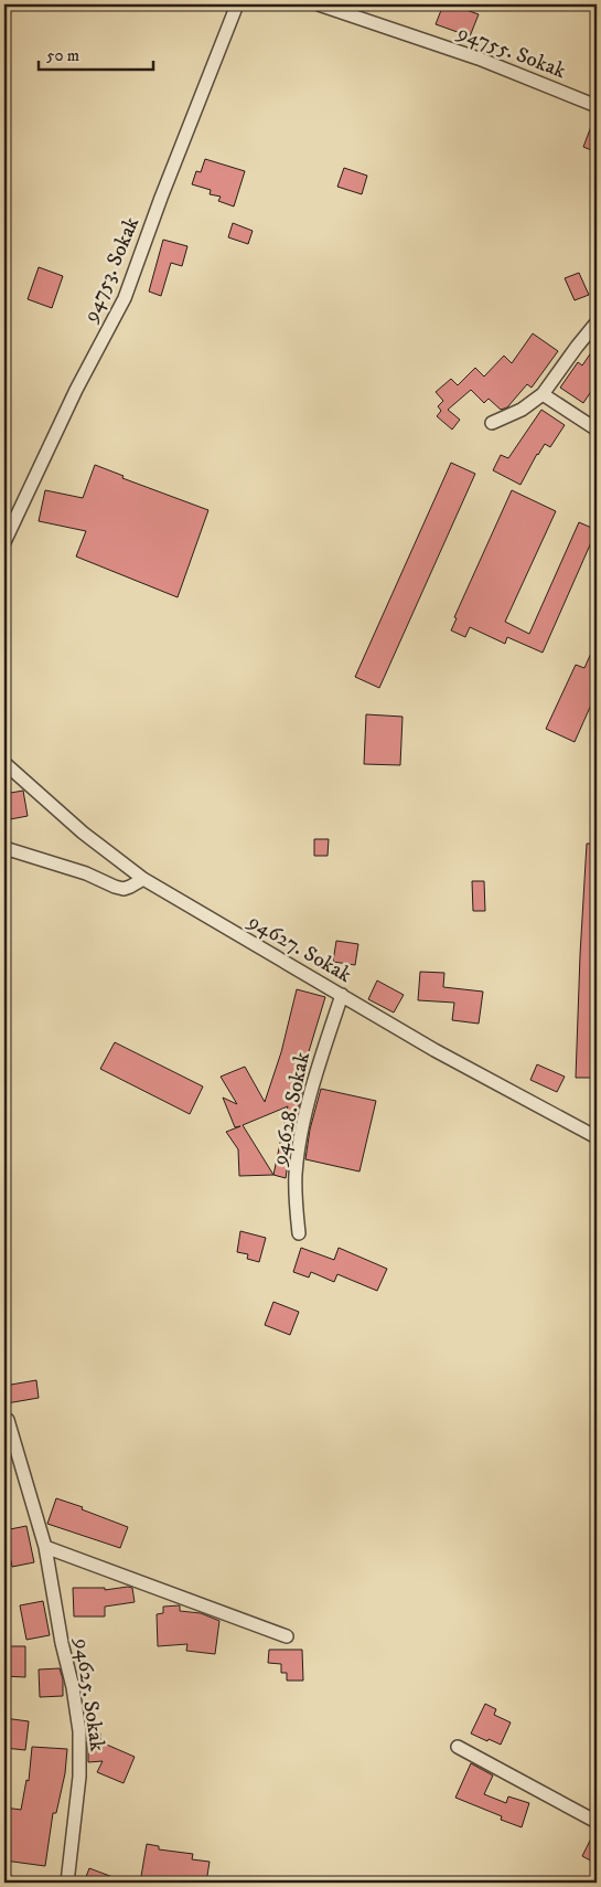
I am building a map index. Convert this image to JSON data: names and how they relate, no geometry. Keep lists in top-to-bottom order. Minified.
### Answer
{"streets":{"street":["94755. Sokak","94753. Sokak","94627. Sokak","94628. Sokak","94625. Sokak"]},"crossings":[["94627. Sokak","94628. Sokak"]],"scale_bar":"50 m"}
